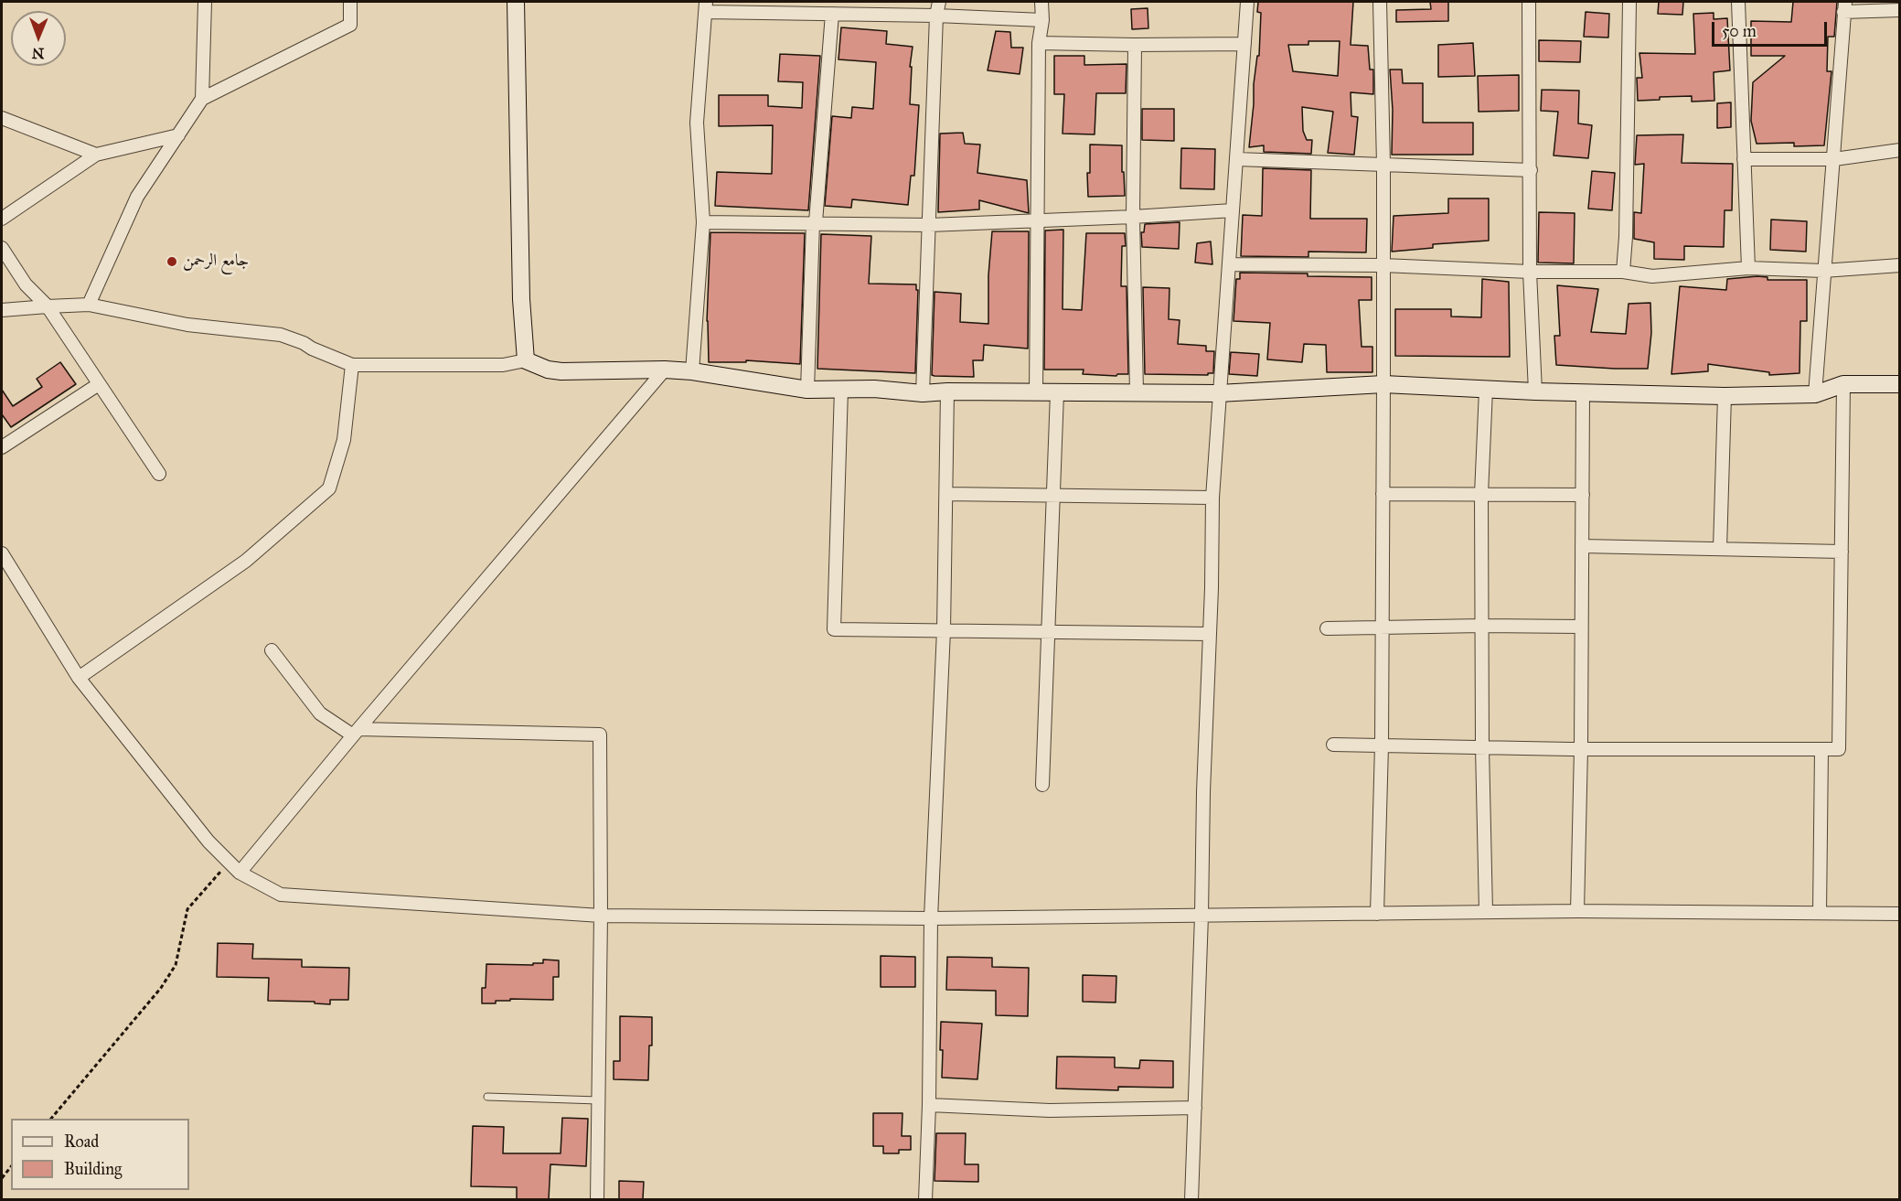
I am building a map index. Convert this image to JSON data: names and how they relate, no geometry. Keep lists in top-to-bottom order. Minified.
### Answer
{"places":["جامع الرحمن"],"legend":["Road","Building"],"scale_bar":"50 m","north":"bottom"}
